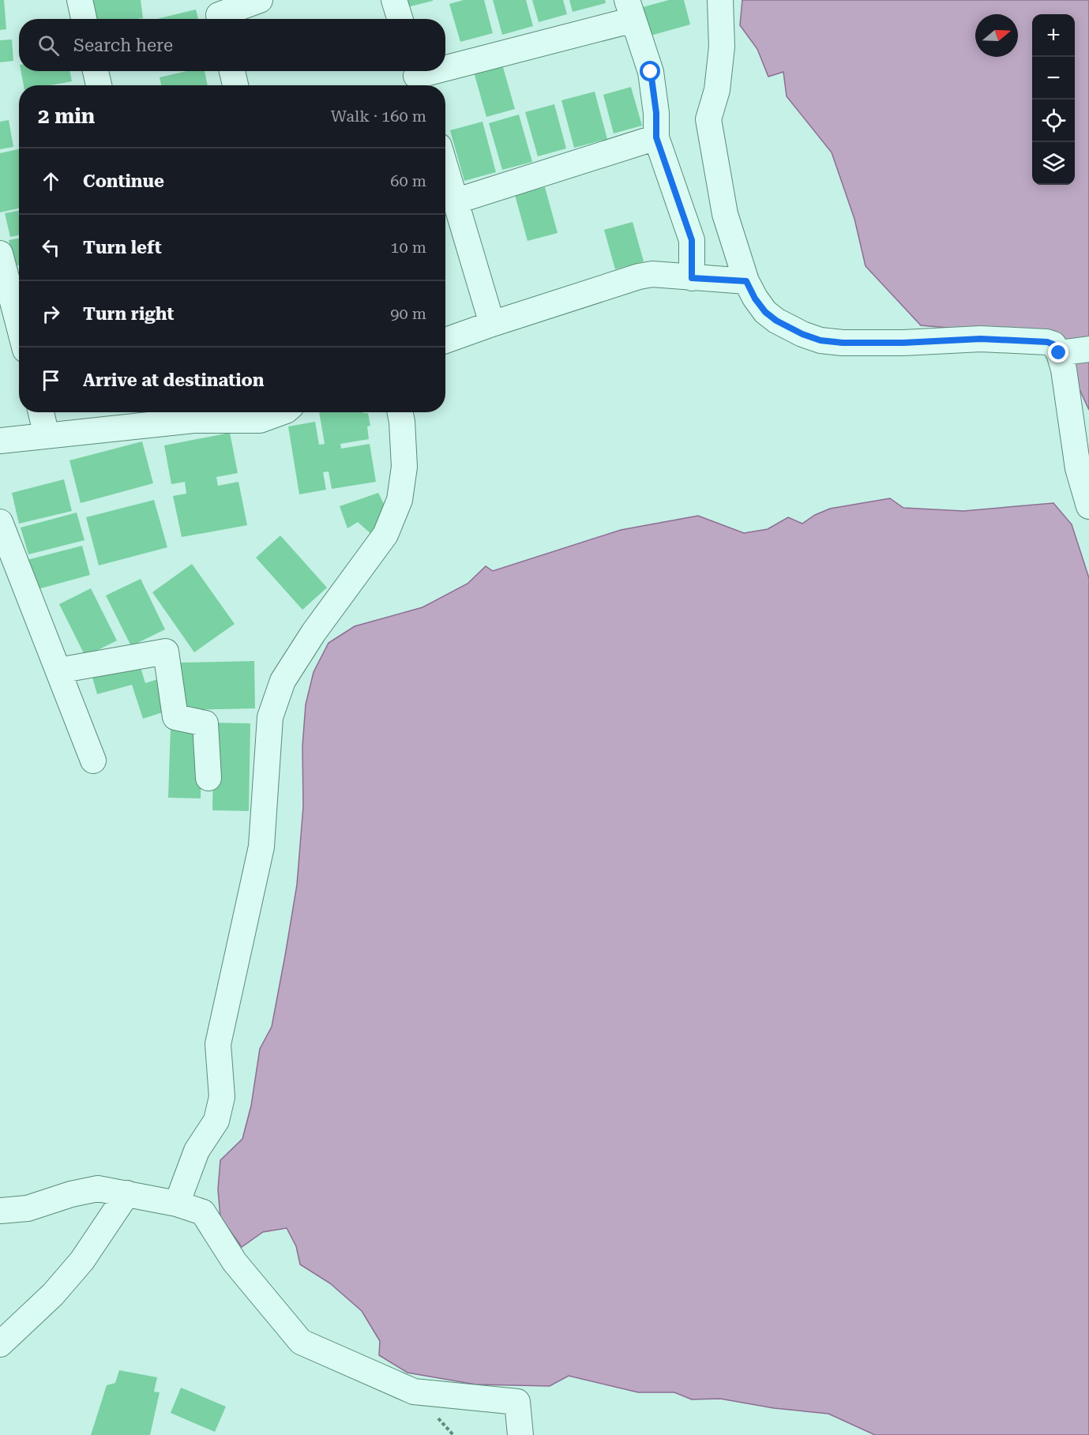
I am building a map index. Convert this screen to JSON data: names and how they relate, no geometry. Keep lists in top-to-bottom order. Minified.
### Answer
{"north":"right","page":{"map_buttons":["+","−"],"search":"Search here","heading":["2 min","Walk · 160 m"],"list":[["Continue","60 m"],["Turn left","10 m"],["Turn right","90 m"],"Arrive at destination"]}}
